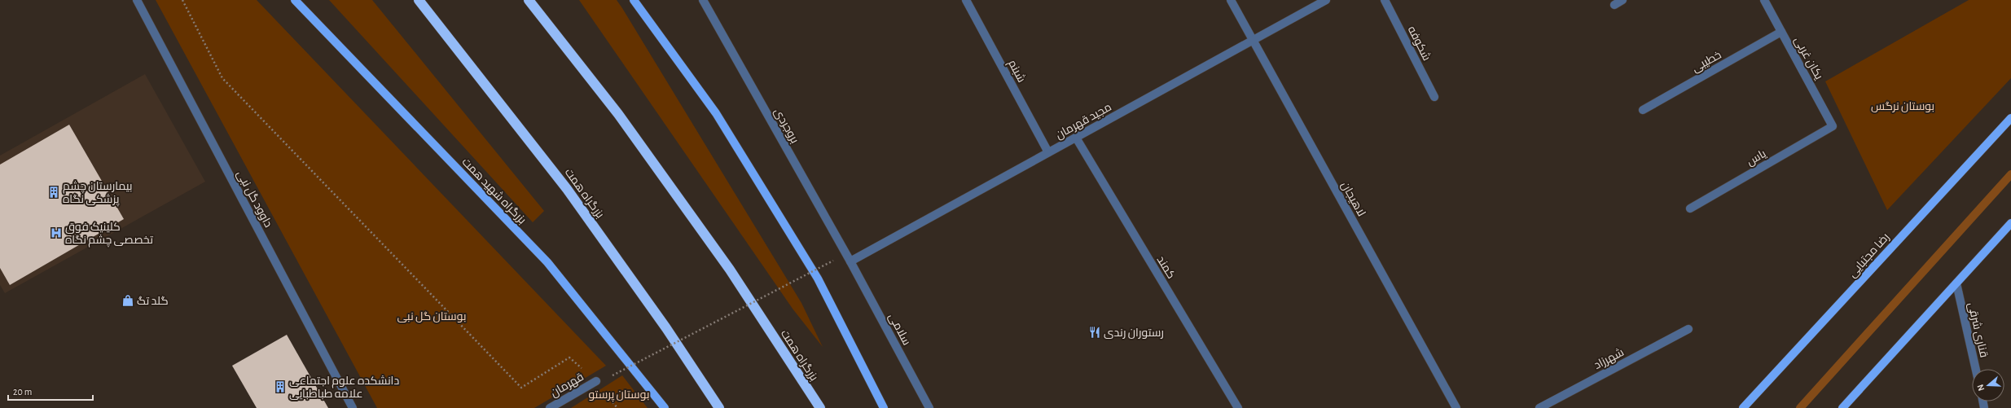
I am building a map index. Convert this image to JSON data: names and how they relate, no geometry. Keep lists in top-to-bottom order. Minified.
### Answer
{"streets":{"highway":["بزرگراه همت"],"main road":["بزرگراه شهید همت","رضا مجتبایی"],"street":["شکوفه","یکان غربی","خطیبی","شبنم","مجید قهرمان","بروجردی","یاس","داوود گل نبی","لاهیجان","کمند","سلامی","قناری شرقی","شهرزاد","قهرمان"]},"crossings":[["یکان غربی","خطیبی"],["یکان غربی","یاس"],["شبنم","مجید قهرمان"],["مجید قهرمان","بروجردی"],["مجید قهرمان","لاهیجان"],["مجید قهرمان","کمند"],["مجید قهرمان","سلامی"],["بروجردی","سلامی"]],"parks":["بوستان نرگس","بوستان گل نبی","بوستان پرستو"],"places":{"building":["بیمارستان چشم پزشکی نگاه","دانشکده علوم اجتماعی علامه طباطبایی"],"hospital":["کلینیک فوق تخصصی چشم نگاه"],"shop":["گلد تگ"],"restaurant":["رستوران رندی"]},"scale_bar":"20 m","north":"left"}
